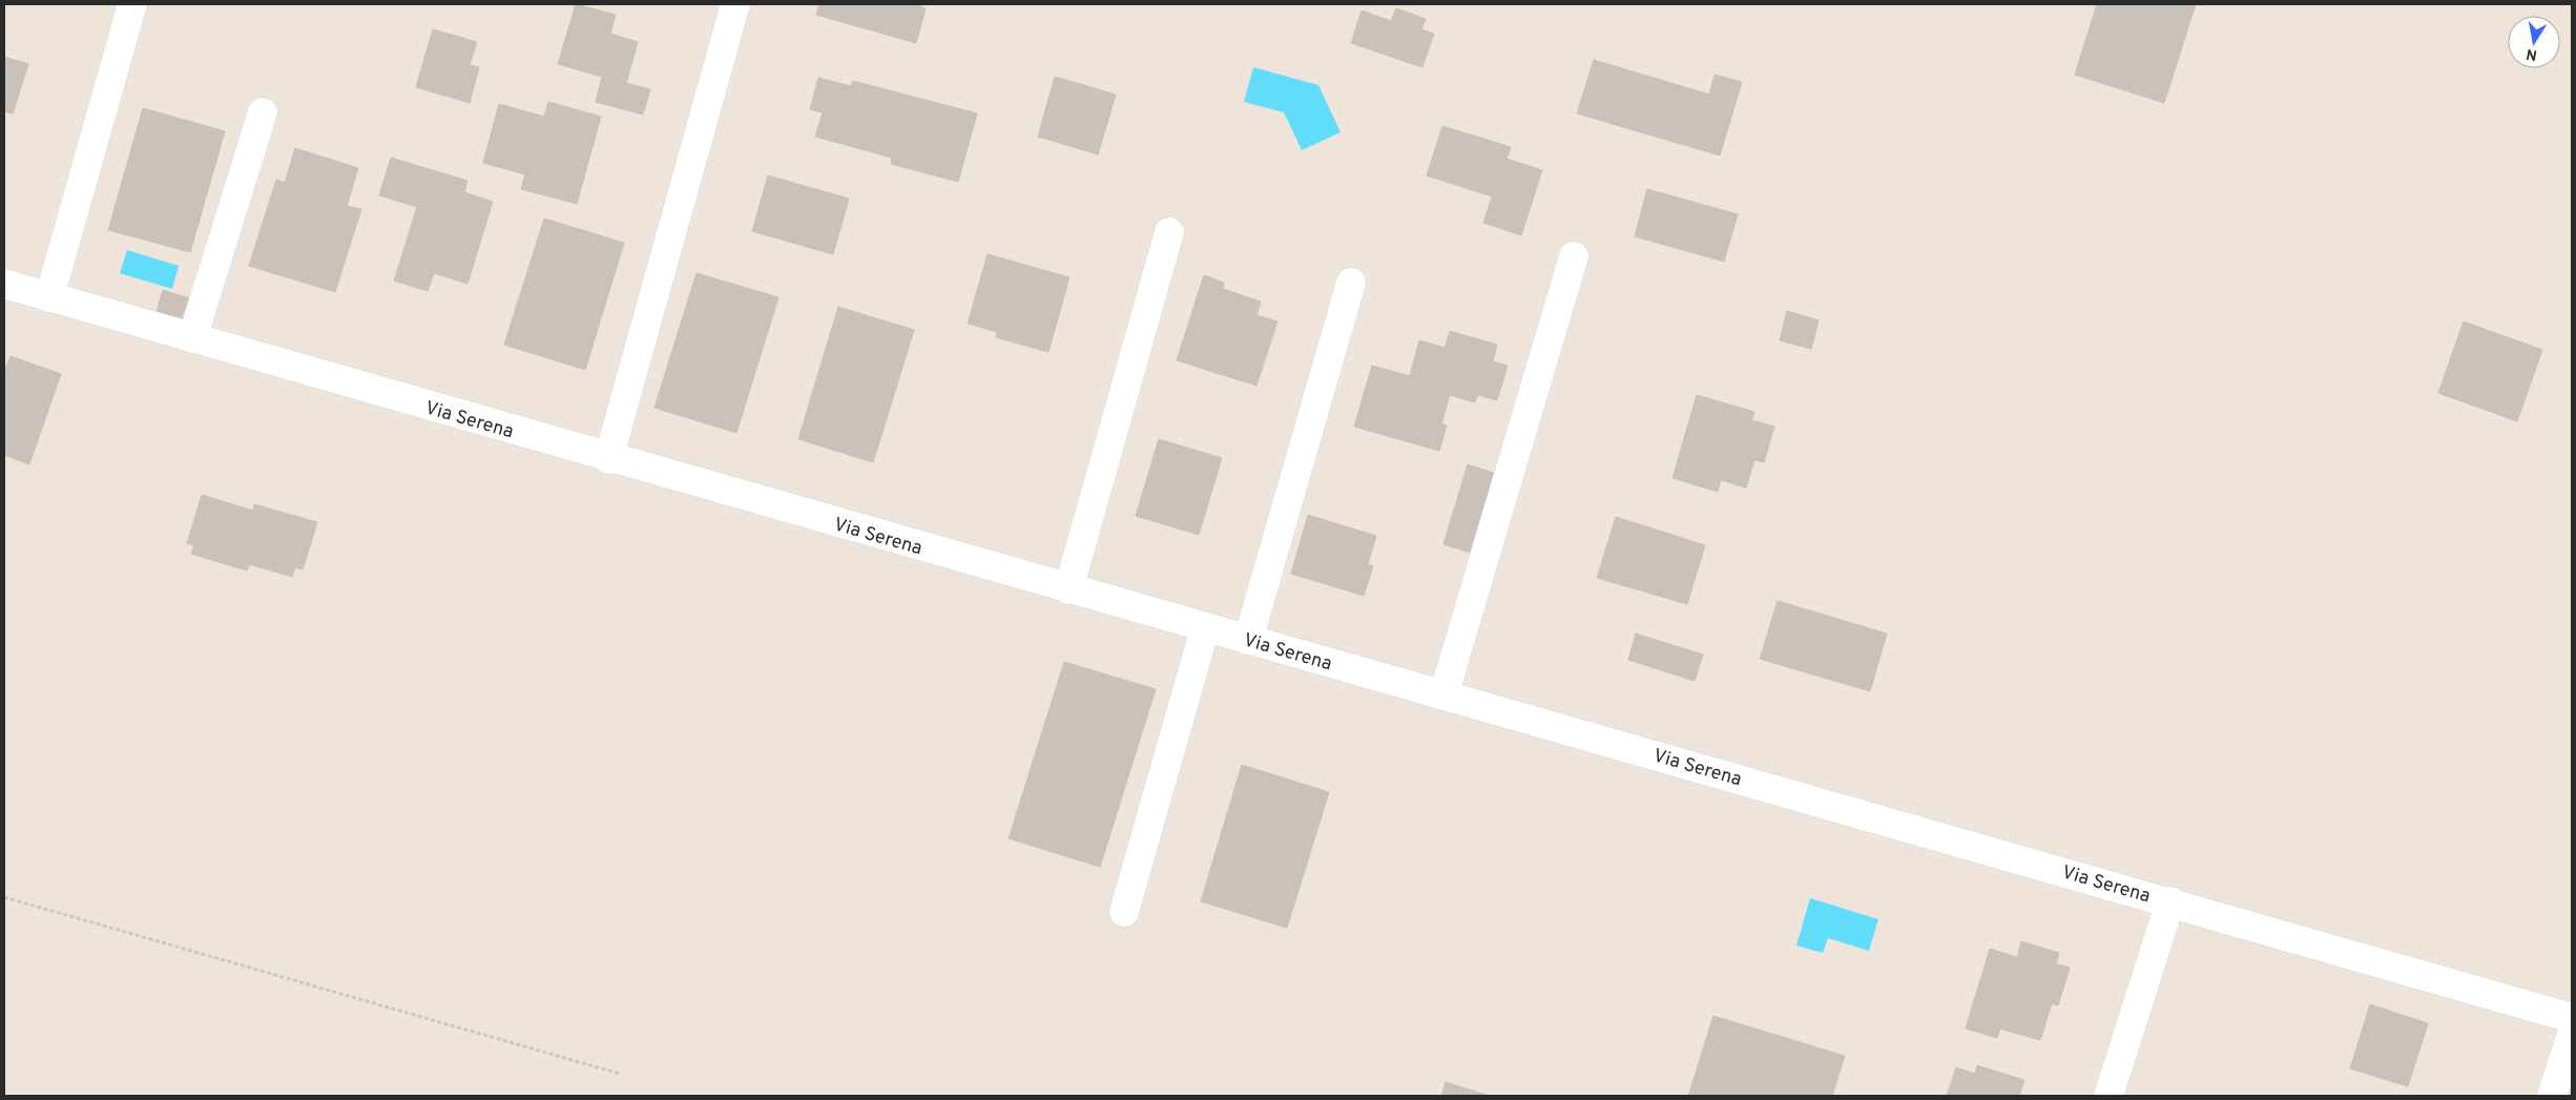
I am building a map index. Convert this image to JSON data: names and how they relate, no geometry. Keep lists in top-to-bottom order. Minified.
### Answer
{"streets":{"street":["Via Serena"]},"north":"bottom"}
